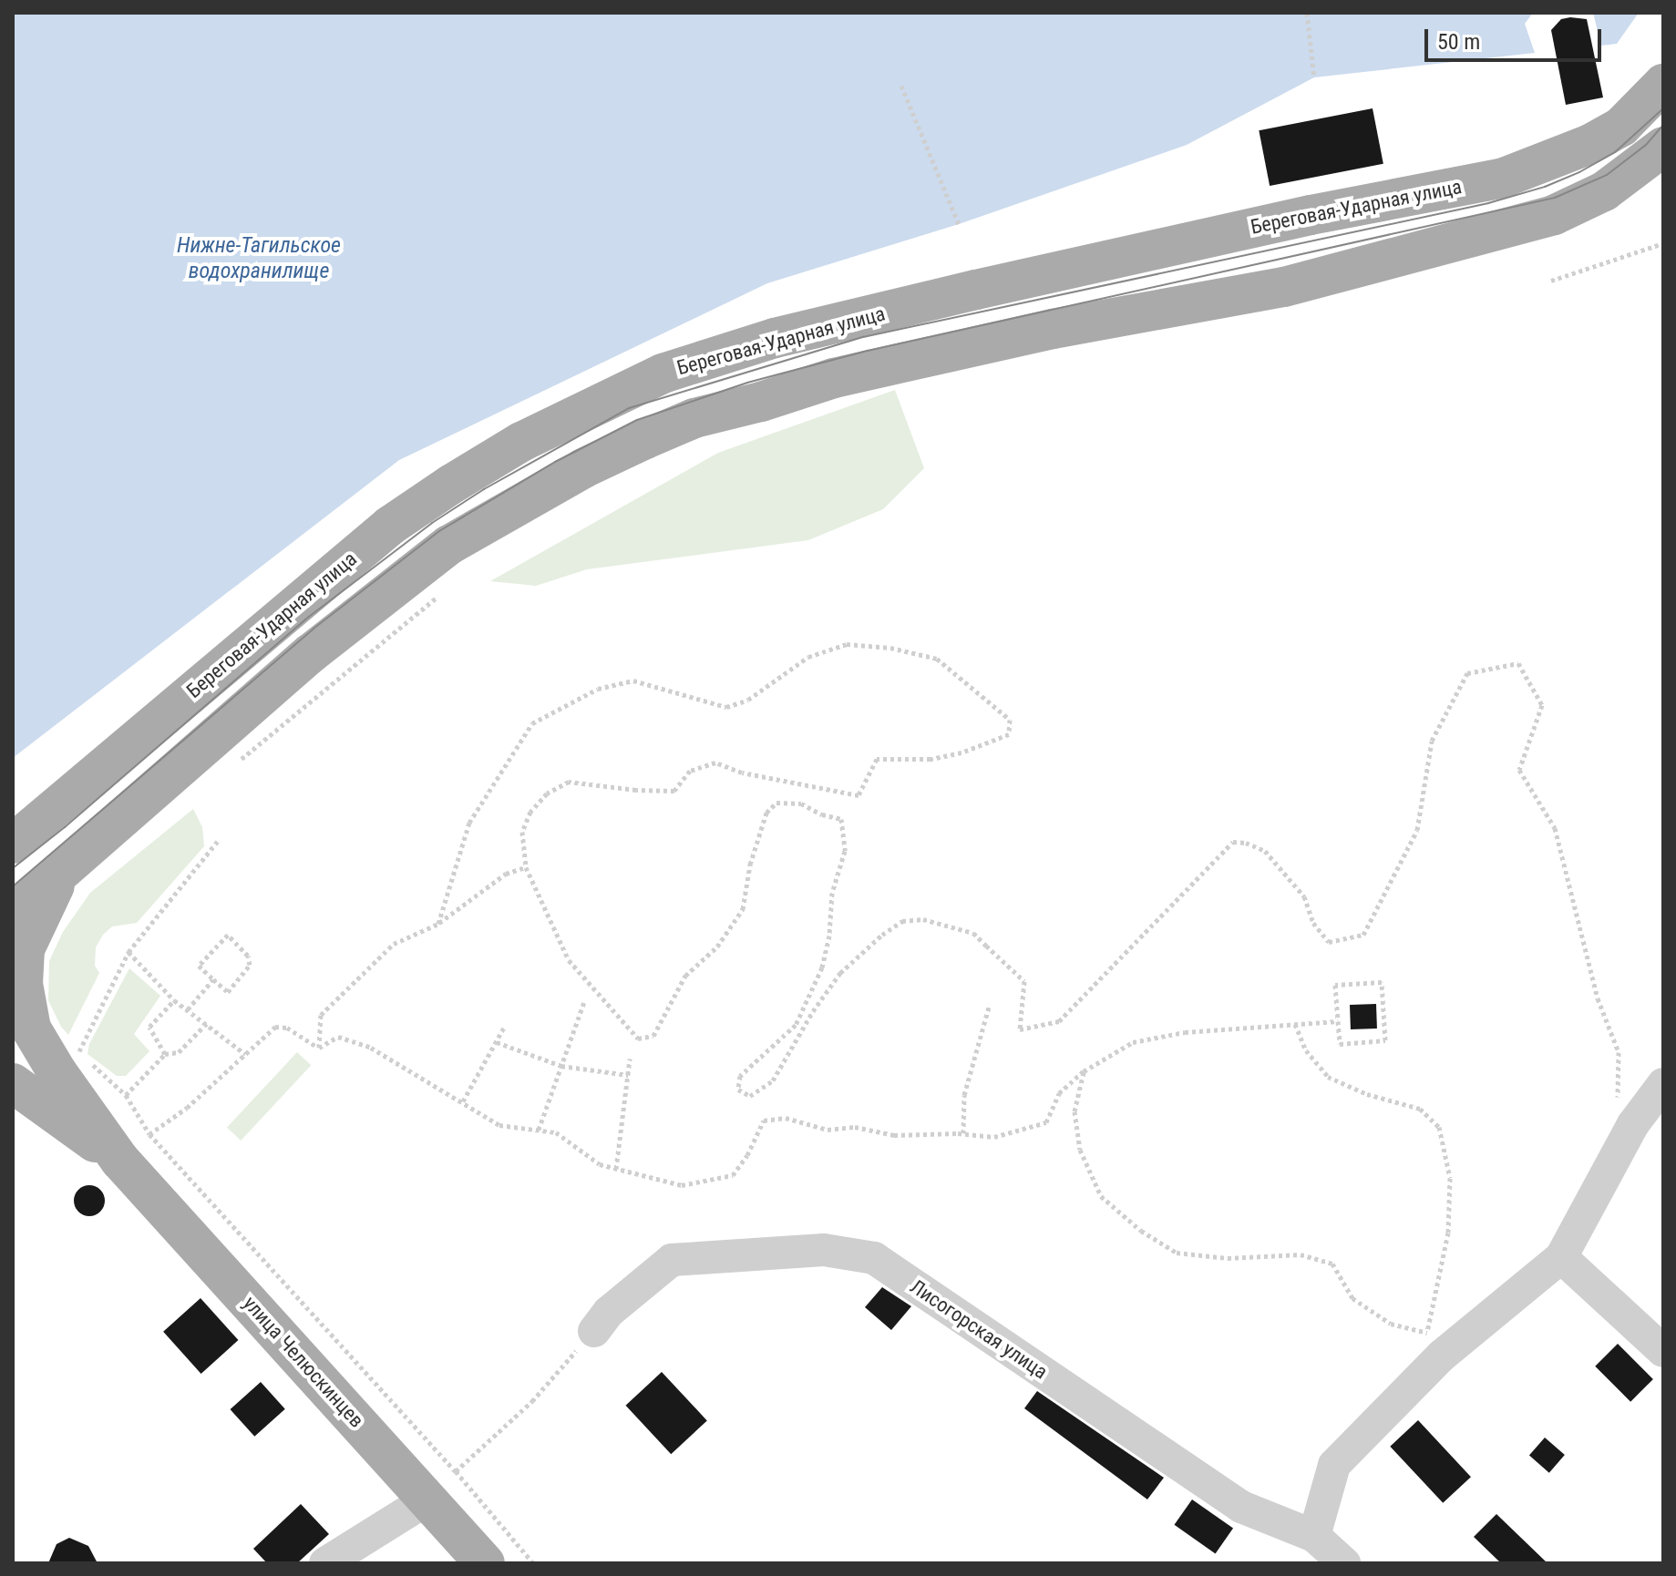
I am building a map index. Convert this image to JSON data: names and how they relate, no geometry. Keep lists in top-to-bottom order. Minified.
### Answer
{"streets":{"main road":["Береговая-Ударная улица","улица Челюскинцев"],"street":["Лисогорская улица"]},"water":["Нижне-Тагильское водохранилище"],"scale_bar":"50 m"}
